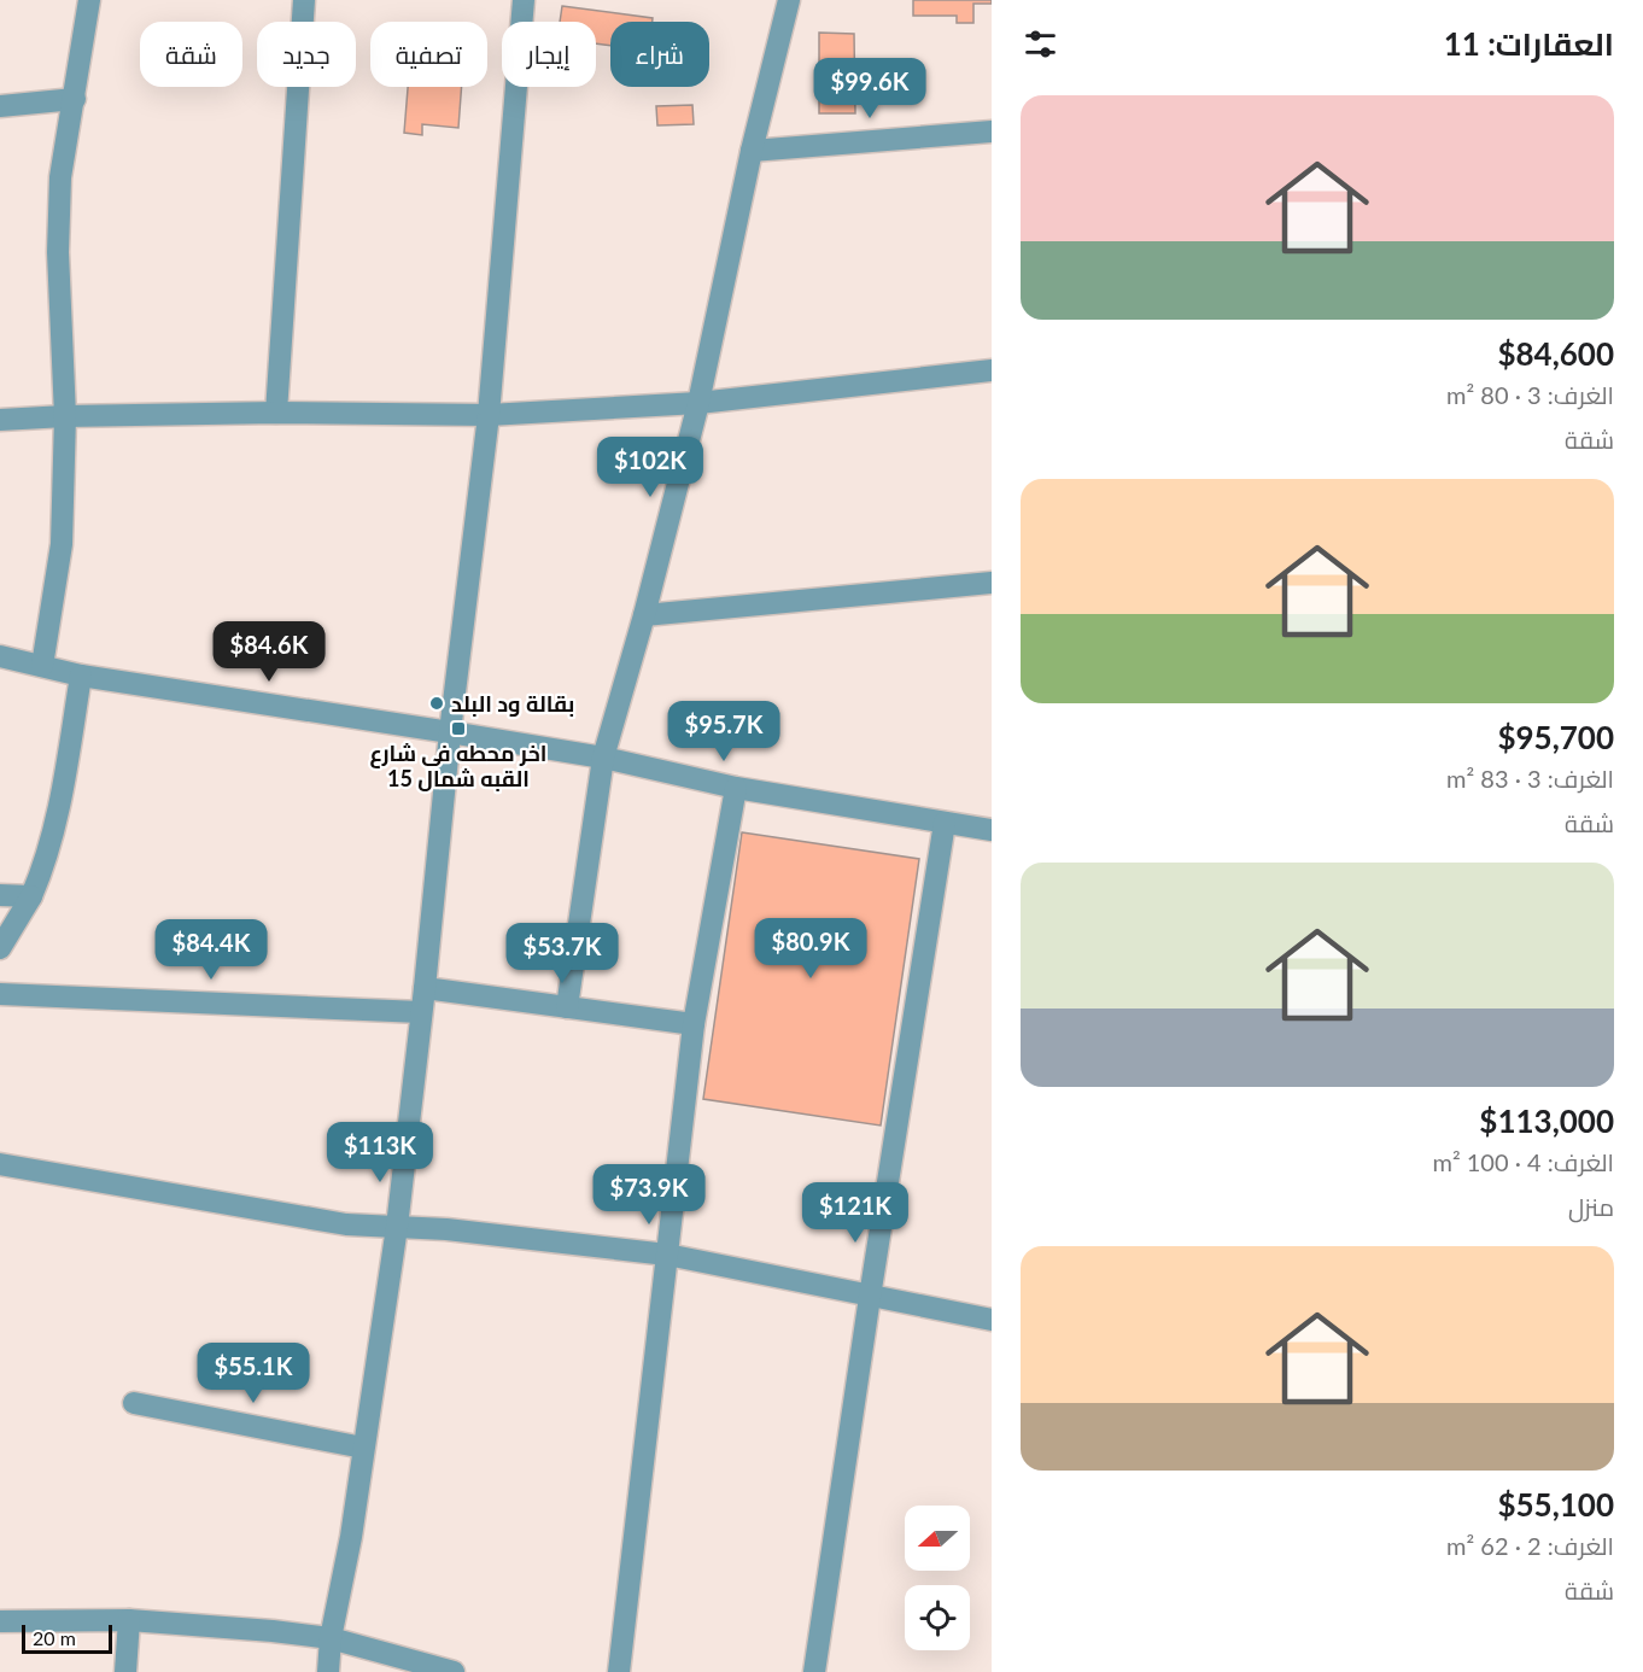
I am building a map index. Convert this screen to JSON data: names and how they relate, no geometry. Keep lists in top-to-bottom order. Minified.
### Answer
{"places":{"other":["بقالة ود البلد"],"transit":["اخر محطه في شارع 15 القبه شمال"]},"scale_bar":"20 m","north":"left","page":{"heading":"العقارات: 11","chip":["شراء","إيجار","تصفية","جديد","شقة"],"price":["$99.6K","$102K","$84.6K","$95.7K","$80.9K","$84.4K","$53.7K","$113K","$73.9K","$121K","$55.1K"],"list":[{"name":"$84,600","note":"الغرف: 3 · 80 m² · شقة"},{"name":"$95,700","note":"الغرف: 3 · 83 m² · شقة"},{"name":"$113,000","note":"الغرف: 4 · 100 m² · منزل"},{"name":"$55,100","note":"الغرف: 2 · 62 m² · شقة"}],"scale":"20 m"}}
